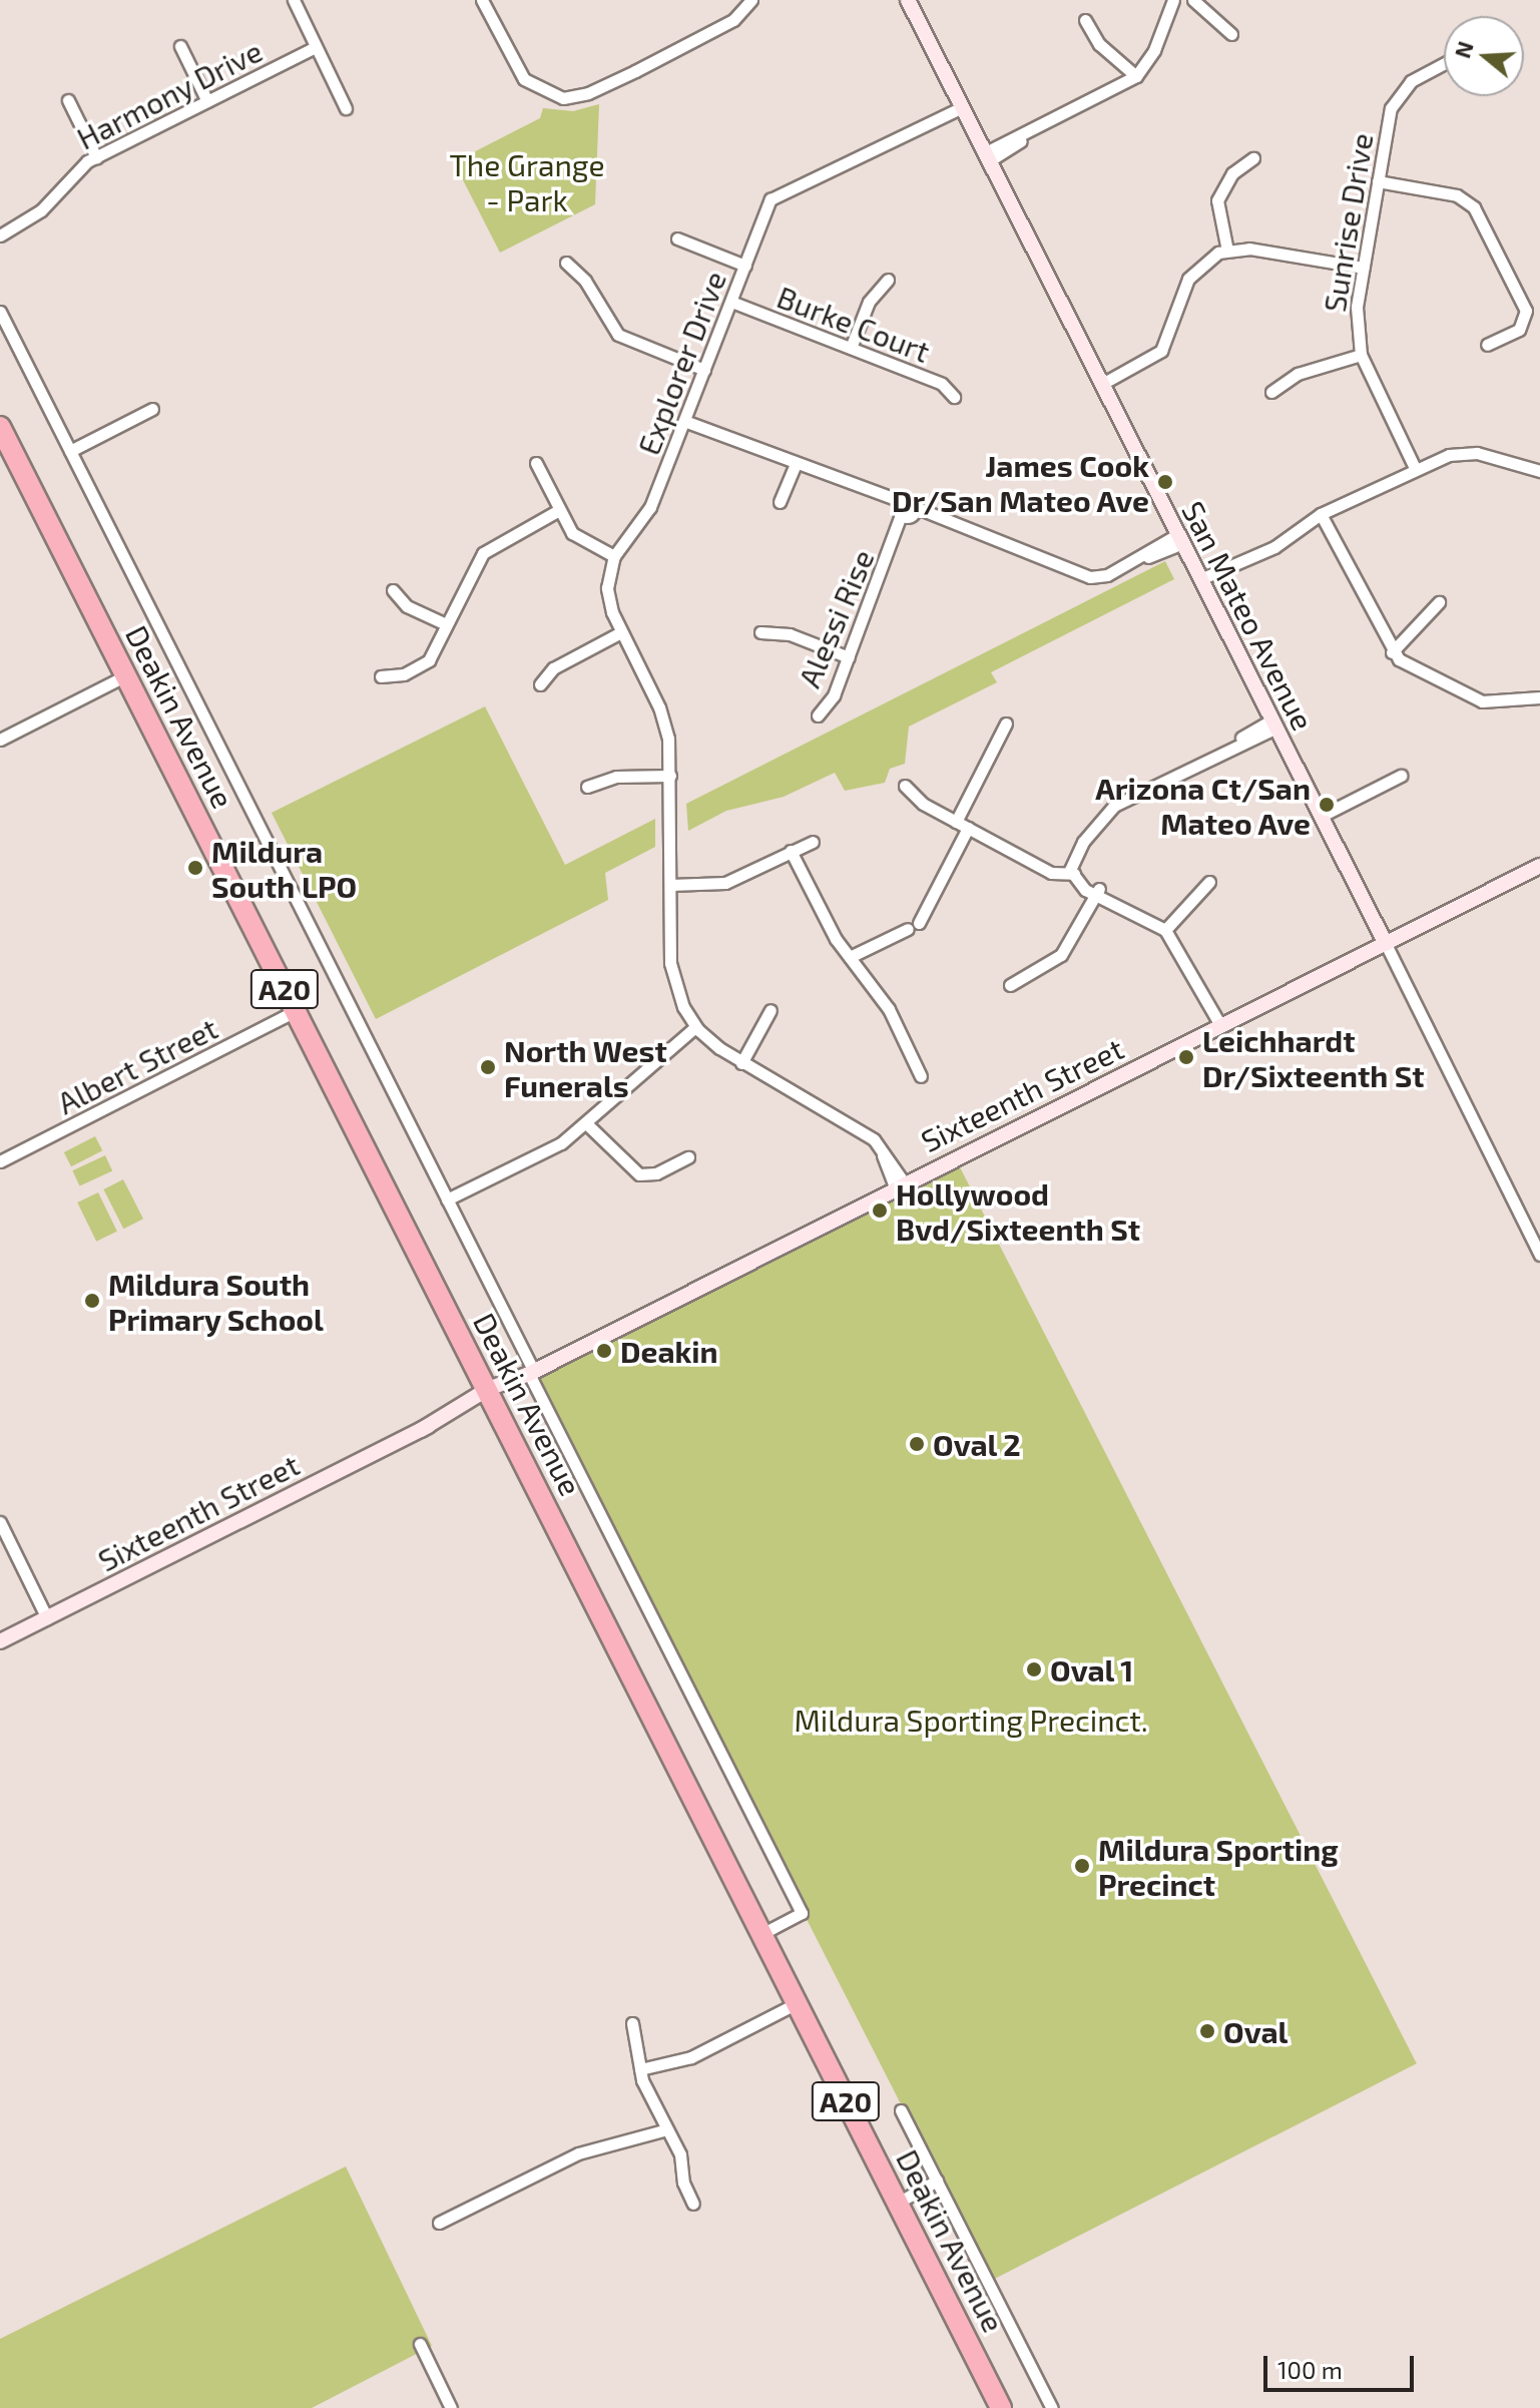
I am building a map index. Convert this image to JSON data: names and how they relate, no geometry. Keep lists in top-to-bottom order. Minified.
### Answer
{"streets":{"highway":["Deakin Avenue","A20"],"street":["Harmony Drive","Sunrise Drive","Burke Court","Explorer Drive","San Mateo Avenue","Alessi Rise","Albert Street","Sixteenth Street"]},"crossings":[["Burke Court","Explorer Drive"],["Explorer Drive","San Mateo Avenue"],["San Mateo Avenue","Sixteenth Street"],["Deakin Avenue","Albert Street"],["Deakin Avenue","Sixteenth Street"]],"parks":["The Grange - Park","Mildura Sporting Precinct."],"places":["James Cook Dr/San Mateo Ave","Arizona Ct/San Mateo Ave","Mildura South LPO","Leichhardt Dr/Sixteenth St","North West Funerals","Hollywood Bvd/Sixteenth St","Mildura South Primary School","Deakin","Oval 2","Oval 1","Mildura Sporting Precinct","Oval"],"scale_bar":"100 m","north":"left"}
